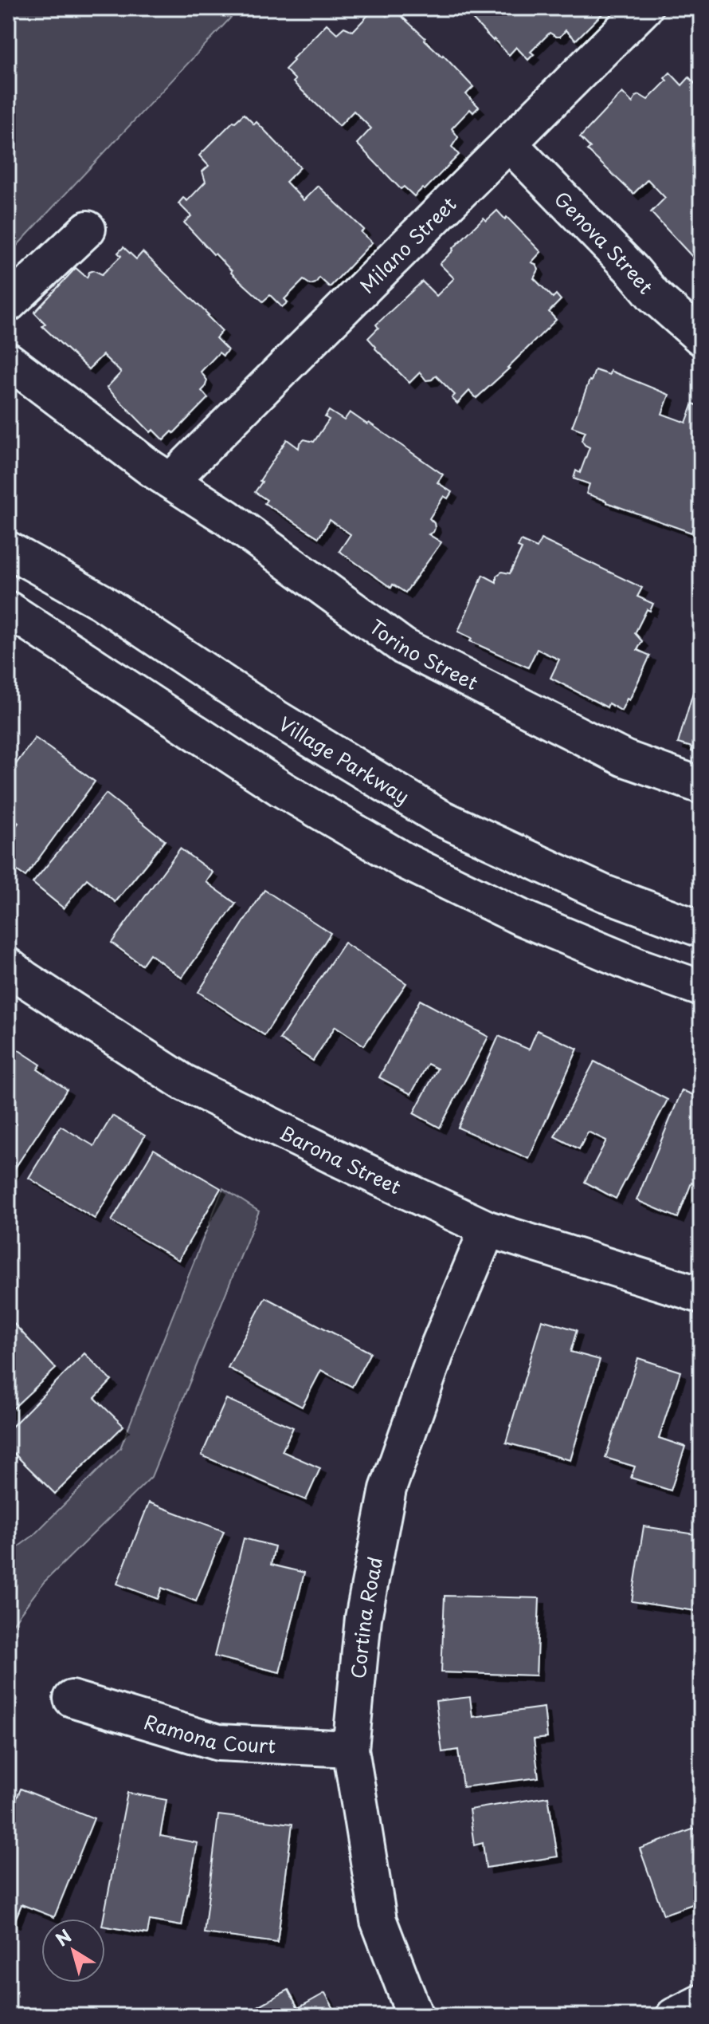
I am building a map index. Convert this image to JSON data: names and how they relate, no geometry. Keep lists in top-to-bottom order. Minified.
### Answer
{"streets":{"street":["Genova Street","Milano Street","Torino Street","Village Parkway","Barona Street","Cortina Road","Ramona Court"]},"crossings":[["Genova Street","Milano Street"],["Milano Street","Torino Street"],["Barona Street","Cortina Road"],["Cortina Road","Ramona Court"]],"north":"top left"}
